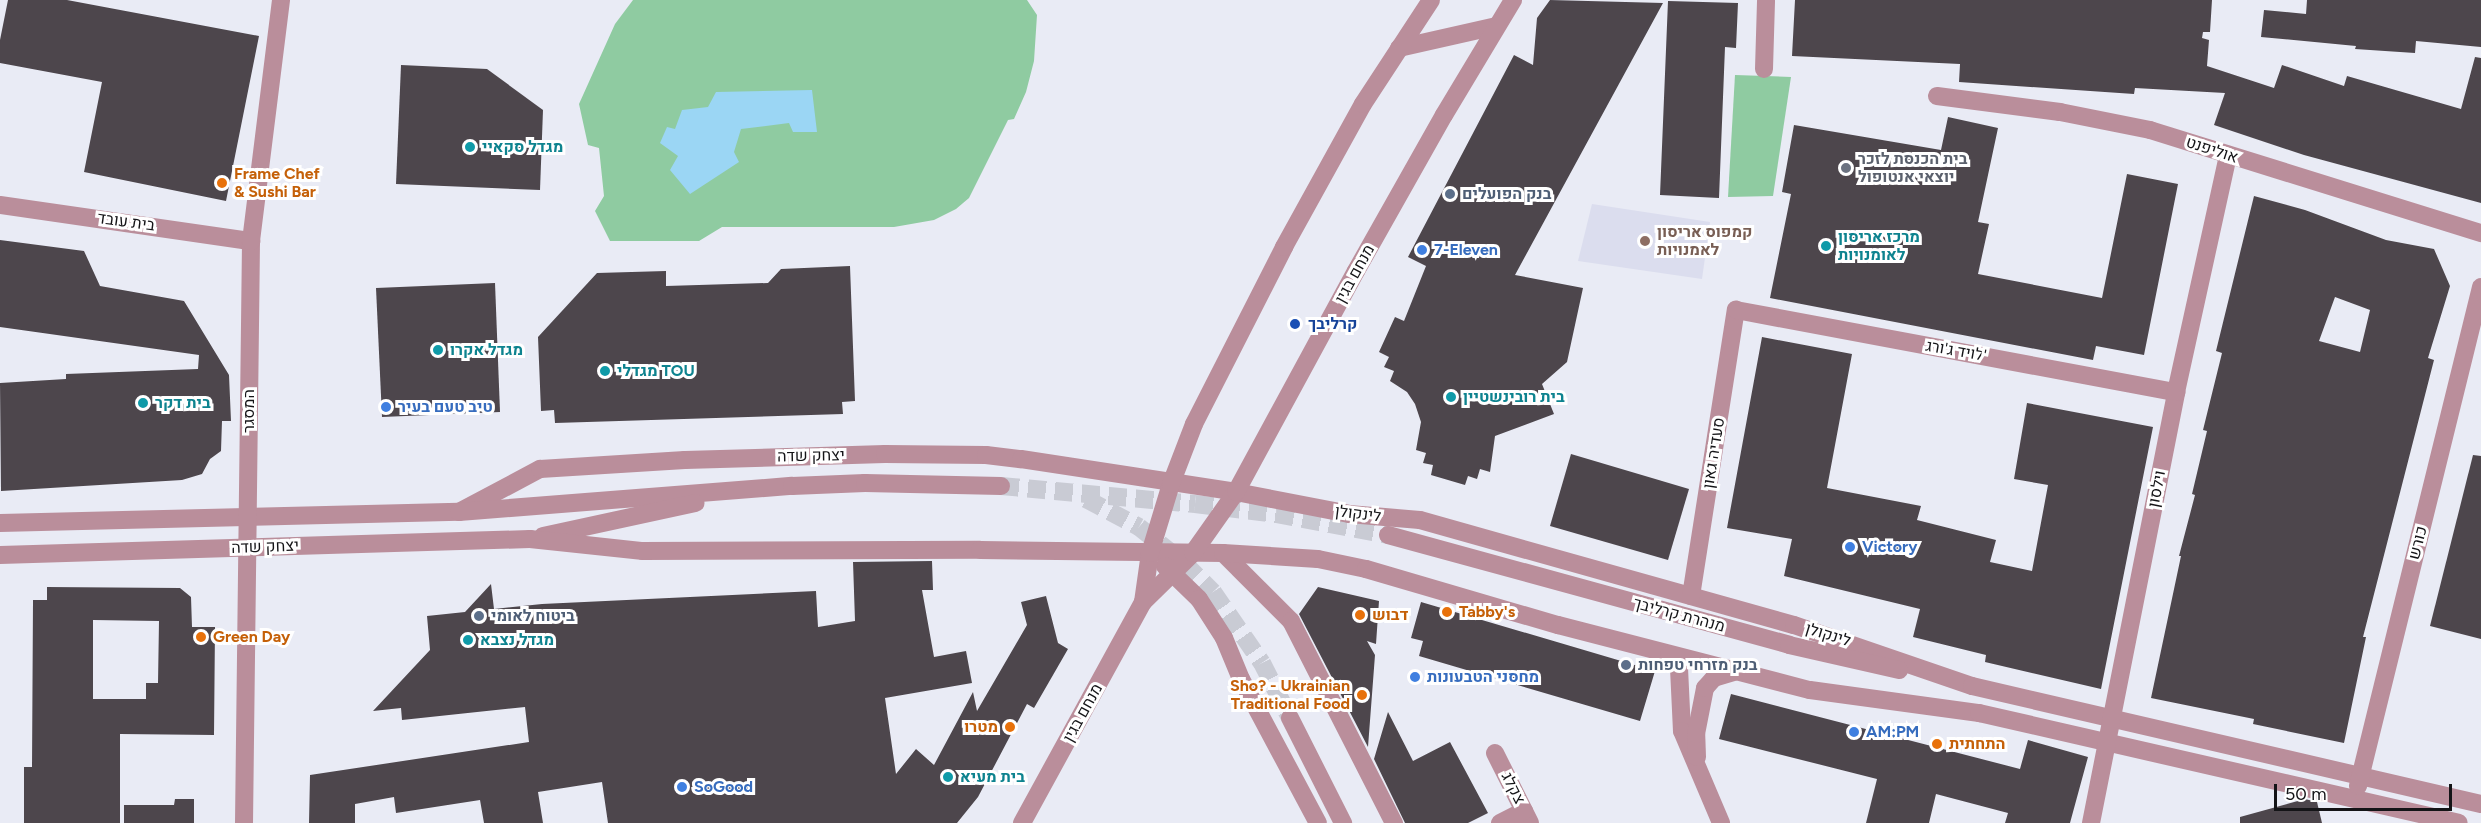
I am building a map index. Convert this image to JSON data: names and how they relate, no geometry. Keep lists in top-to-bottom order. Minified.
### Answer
{"streets":{"street":["אוליפנט","בית עובד","מנחם בגין","לויד ג'ורג'","המסגר","סעדיה גאון","יצחק שדה","וילסון","לינקולן","כורש","מנהרת קרליבך","צקלג"]},"crossings":[["אוליפנט","וילסון"],["בית עובד","המסגר"],["מנחם בגין","יצחק שדה"],["מנחם בגין","לינקולן"],["לויד ג'ורג'","סעדיה גאון"],["לויד ג'ורג'","וילסון"],["המסגר","יצחק שדה"],["סעדיה גאון","לינקולן"],["יצחק שדה","לינקולן"],["וילסון","לינקולן"],["לינקולן","כורש"],["לינקולן","מנהרת קרליבך"]],"places":["מגדל סקאיי","בית הכנסת לזכר יוצאי אנטופול","Frame Chef & Sushi Bar","בנק הפועלים","קמפוס אריסון לאמנויות","מרכז אריסון לאומנויות","7-Eleven","קרליבך","מגדל אקרו","מגדלי TOU","בית רובינשטיין","בית דקר","טיב טעם בעיר","Victory","Tabby's","דבוש","ביטוח לאומי","Green Day","מגדל נצבא","בנק מזרחי טפחות","מחסני הטבעונות","Sho? - Ukrainian Traditional Food","מטרו","AM:PM","התחתית","בית מעיא","SoGood"],"scale_bar":"50 m"}
